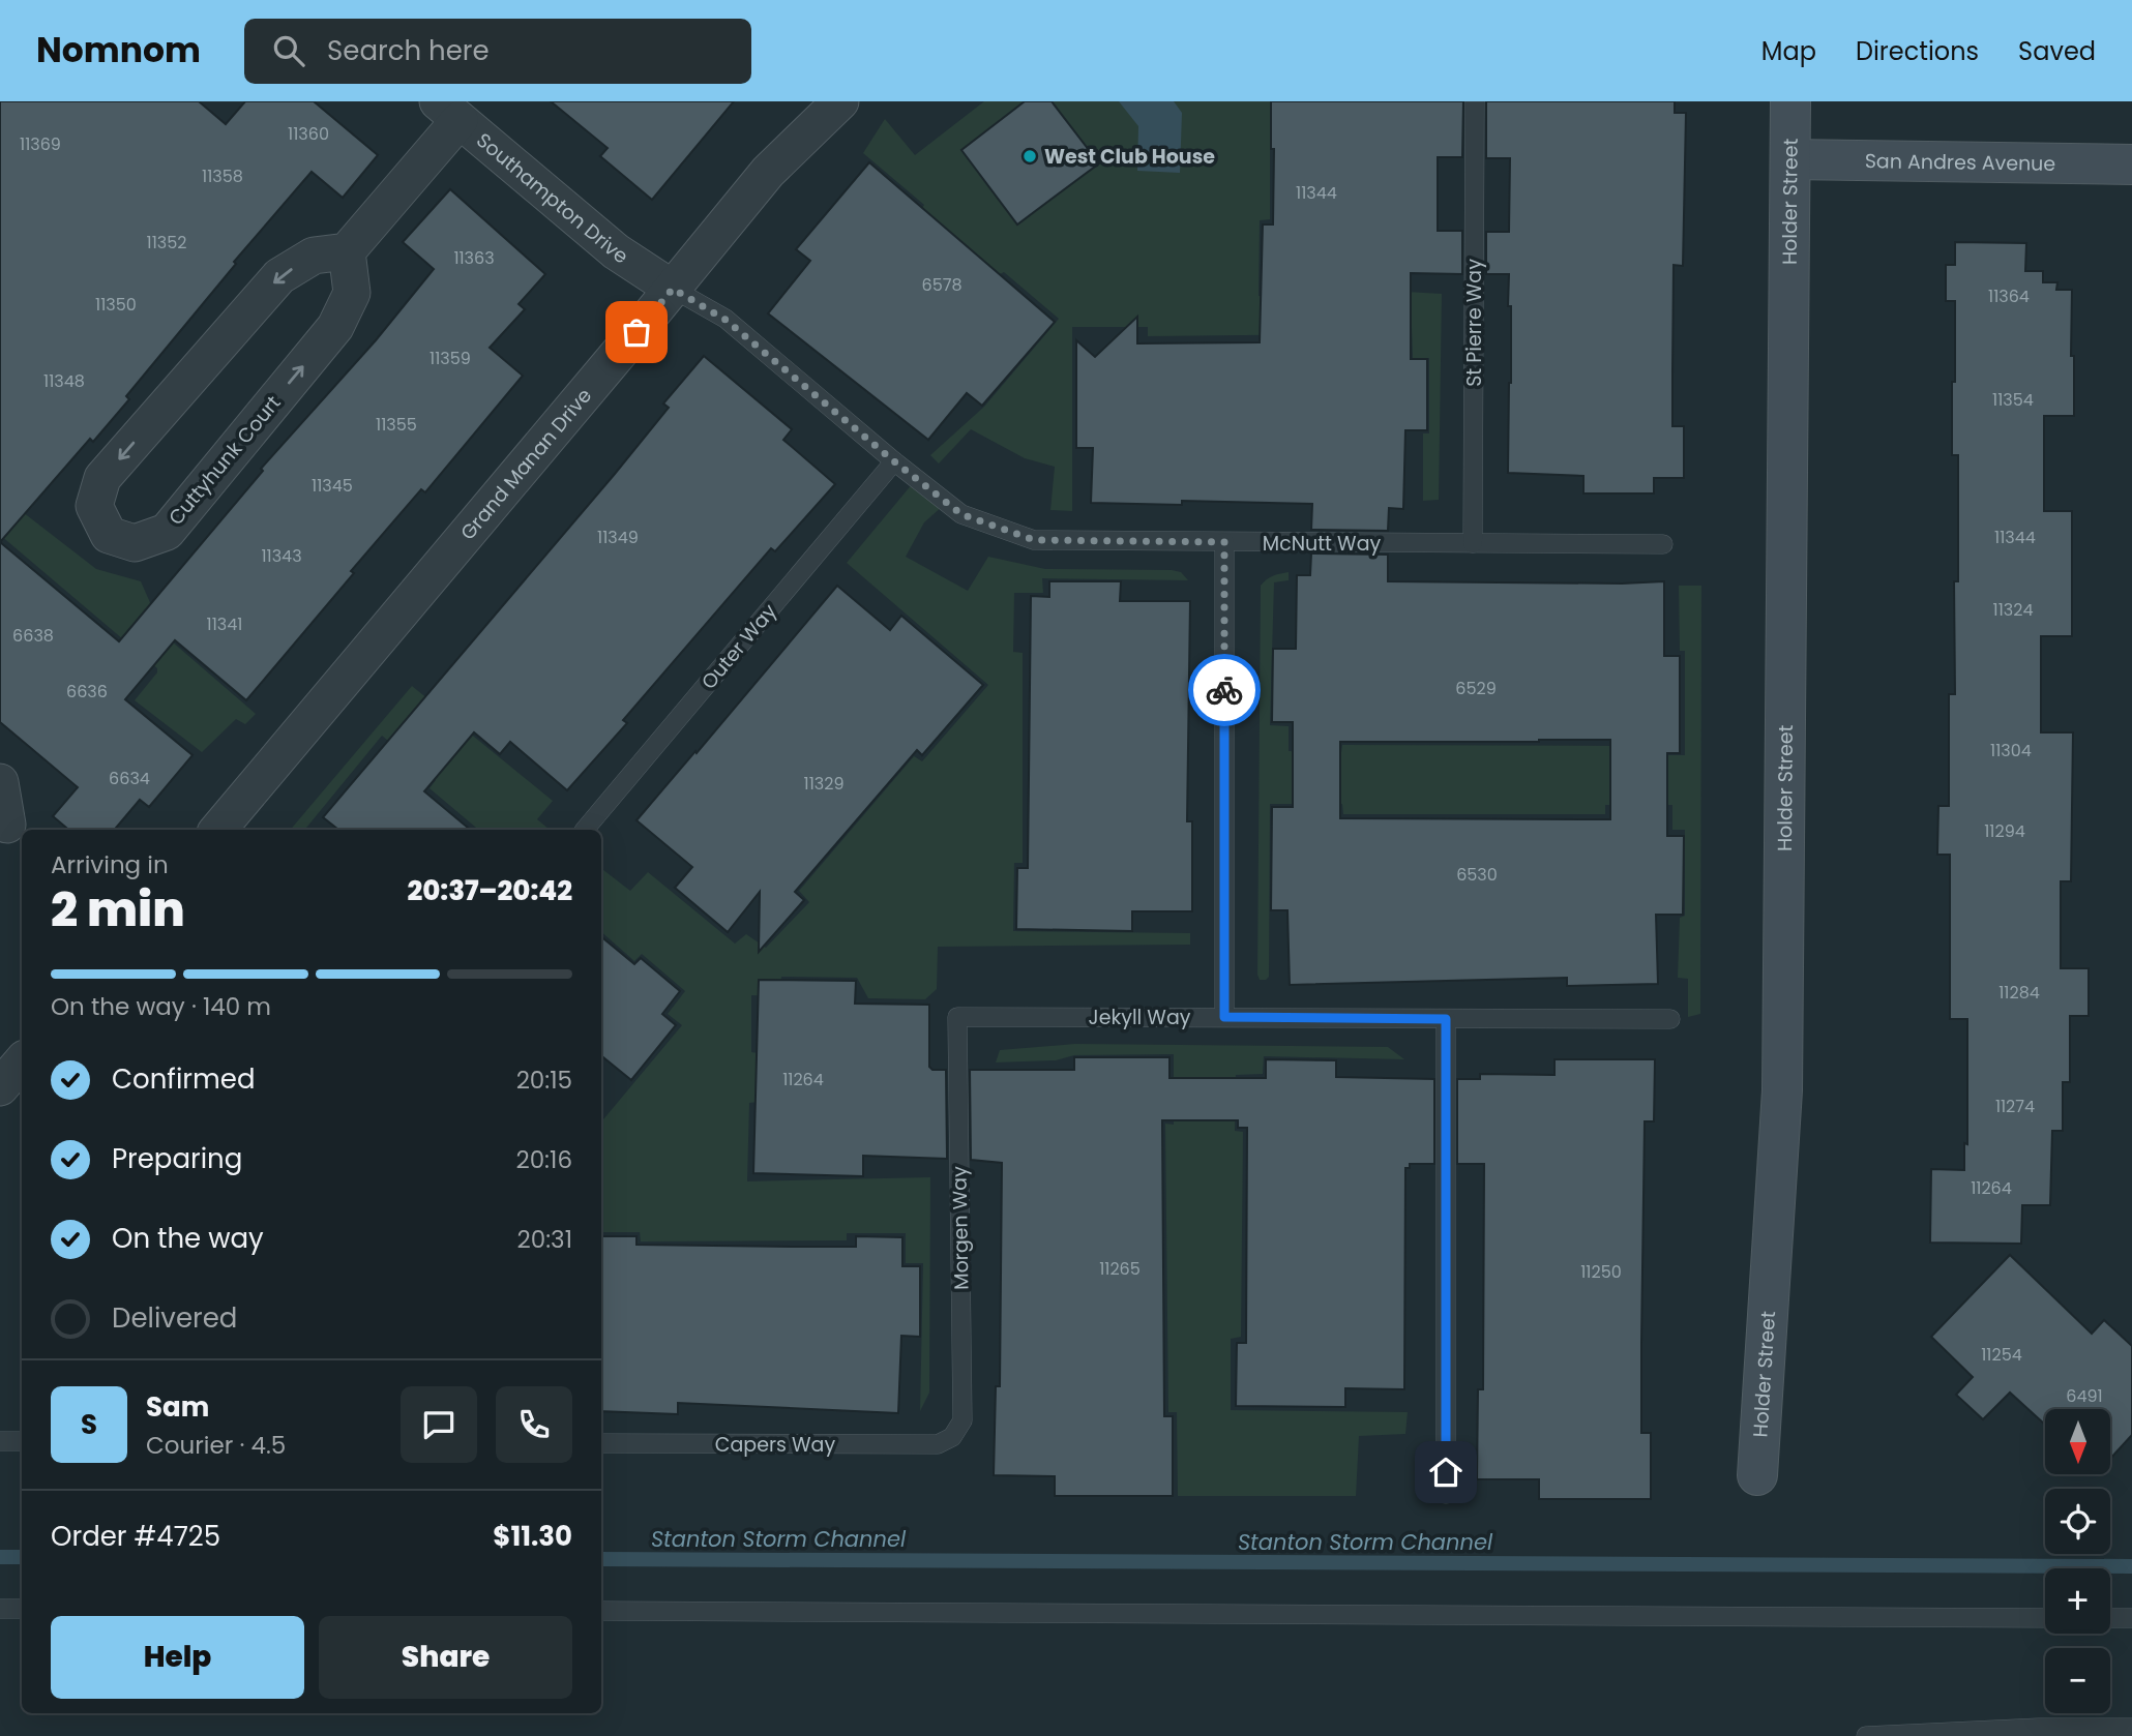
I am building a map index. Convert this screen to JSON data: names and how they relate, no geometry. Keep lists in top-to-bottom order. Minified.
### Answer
{"streets":{"street":["San Andres Avenue","Southampton Drive","Holder Street","Cuttyhunk Court","Grand Manan Drive"],"lane":["St Pierre Way","McNutt Way","Outer Way","Jekyll Way","Morgen Way","Capers Way"]},"crossings":[["San Andres Avenue","Holder Street"],["Southampton Drive","Grand Manan Drive"],["Southampton Drive","McNutt Way"],["St Pierre Way","McNutt Way"],["Grand Manan Drive","McNutt Way"],["McNutt Way","Outer Way"],["Jekyll Way","Morgen Way"],["Morgen Way","Capers Way"]],"water":["Stanton Storm Channel"],"places":["West Club House"],"house_numbers":["11360","11369","11358","11344","11352","11363","6578","11364","11350","11359","11348","11354","11355","11345","11349","11344","11343","11324","11341","6638","6529","6636","11304","6634","11329","11294","6530","11284","11264","11274","11264","11265","11250","11254","6491"],"north":"bottom","page":{"header":"Nomnom","search":"Search here","nav":["Map","Directions","Saved"],"heading":["2 min","Arriving in","20:37–20:42"],"panel":["Sam","Courier · 4.5","Order #4725","$11.30"],"bar":"On the way · 140 m","list":[["Confirmed","20:15"],["Preparing","20:16"],["On the way","20:31"],"Delivered"],"round":"S","map_buttons":["+","−"],"buttons":["Help","Share"]}}
